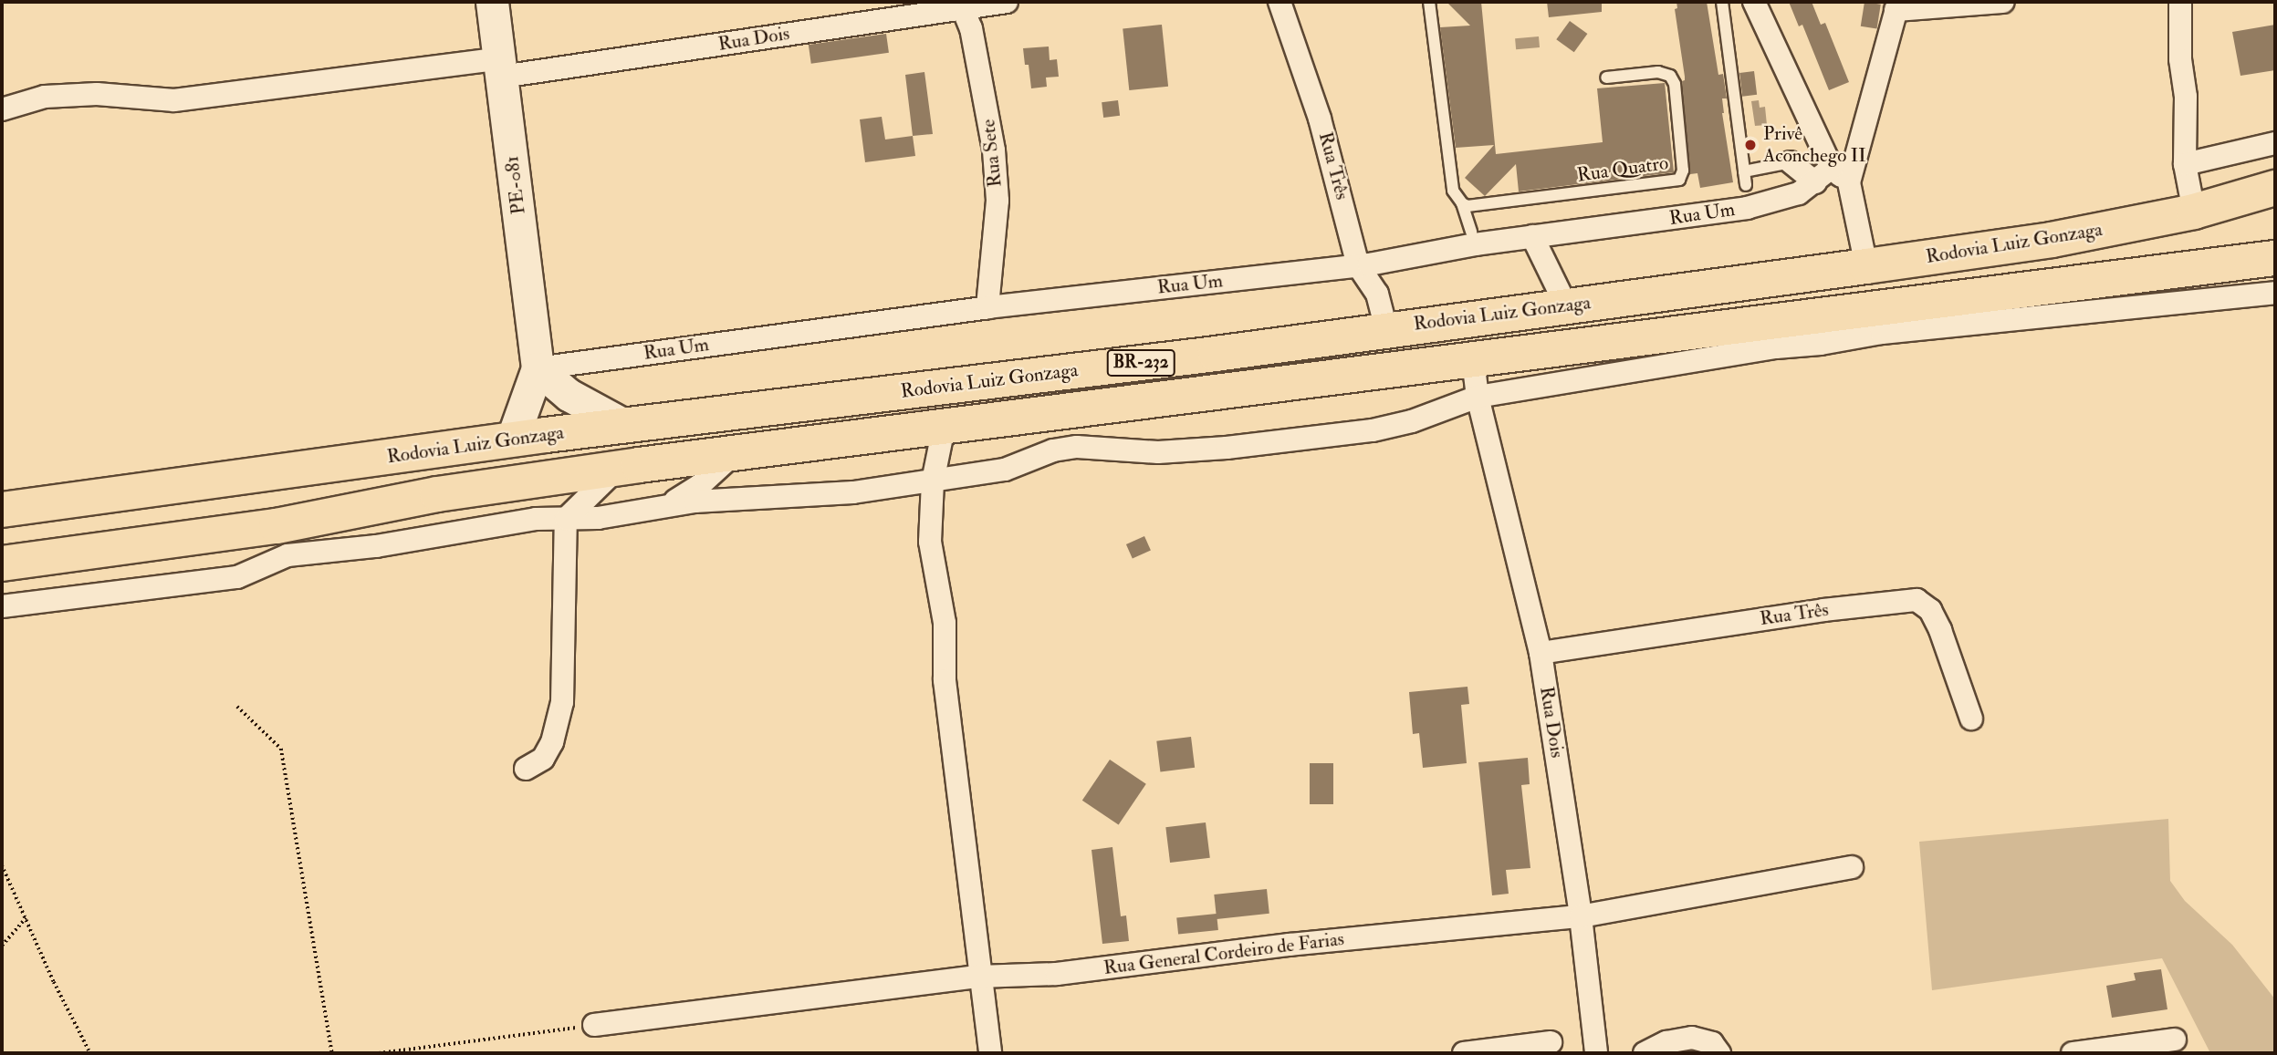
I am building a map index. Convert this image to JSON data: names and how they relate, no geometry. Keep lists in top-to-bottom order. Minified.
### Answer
{"streets":{"highway":["Rodovia Luiz Gonzaga","BR-232"],"street":["Rua Dois","Rua Sete","Rua Três","PE-081","Rua Um","Rua General Cordeiro de Farias"],"lane":["Rua Quatro"]},"crossings":[["Rua Dois","Rua Sete"],["Rua Dois","Rua Três"],["Rua Dois","PE-081"],["Rua Dois","Rodovia Luiz Gonzaga"],["Rua Dois","Rua General Cordeiro de Farias"],["Rua Sete","Rua Um"],["Rua Três","Rua Um"],["Rua Três","Rodovia Luiz Gonzaga"],["PE-081","Rua Um"]],"places":["Privê Aconchego II"]}
